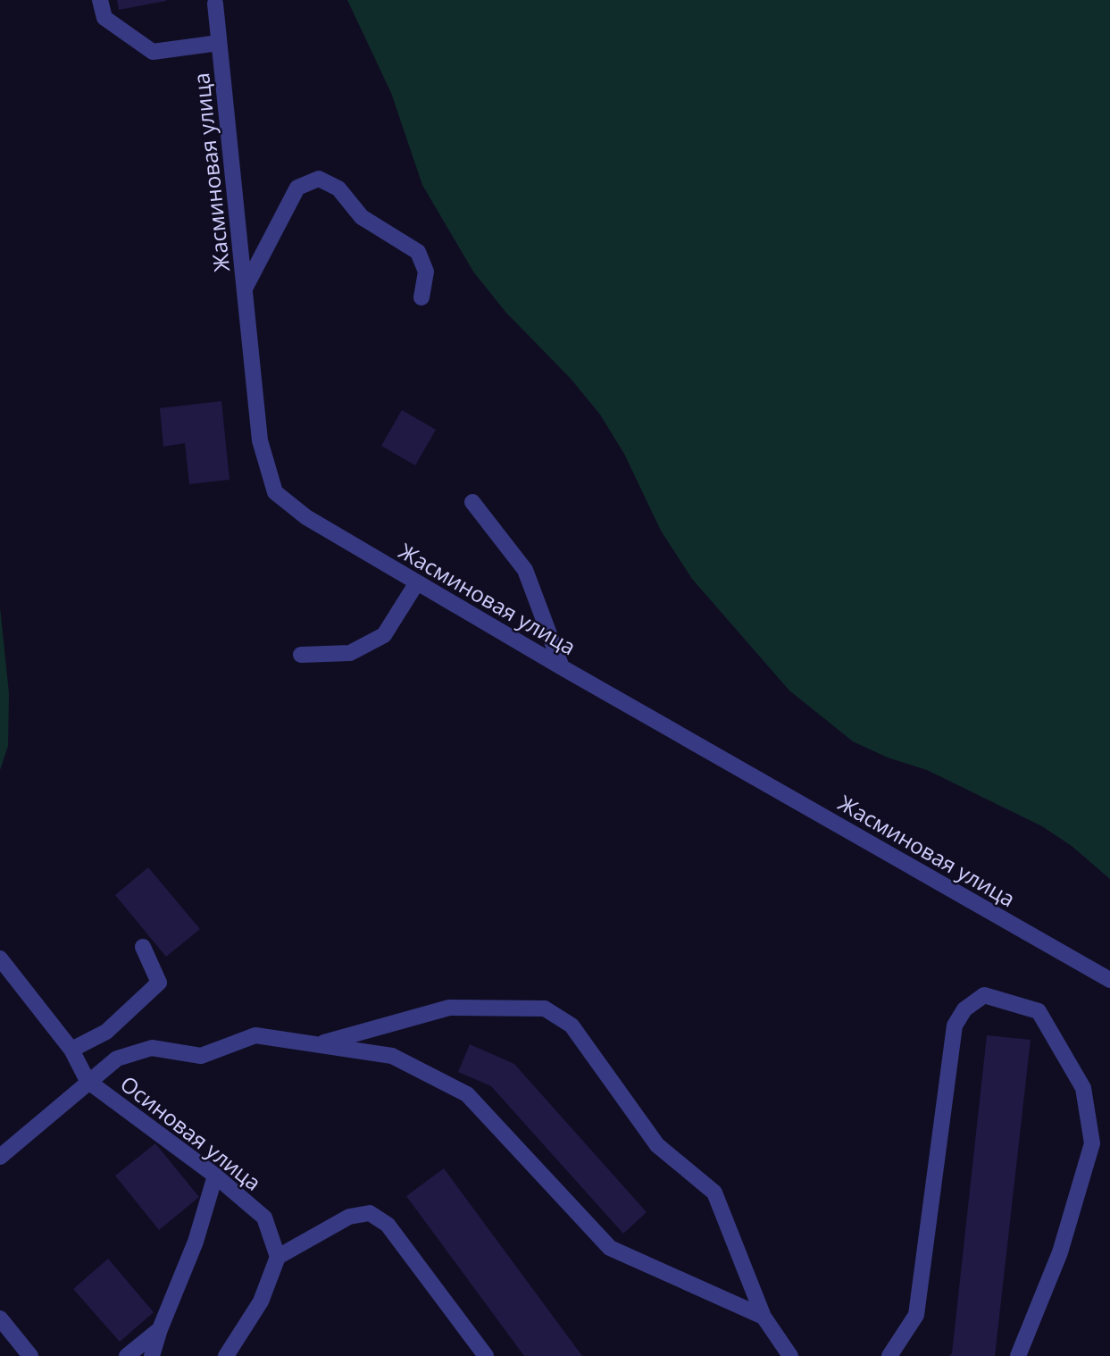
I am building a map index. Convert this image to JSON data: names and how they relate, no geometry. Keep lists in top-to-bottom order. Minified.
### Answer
{"streets":{"street":["Жасминовая улица","Осиновая улица"]}}
